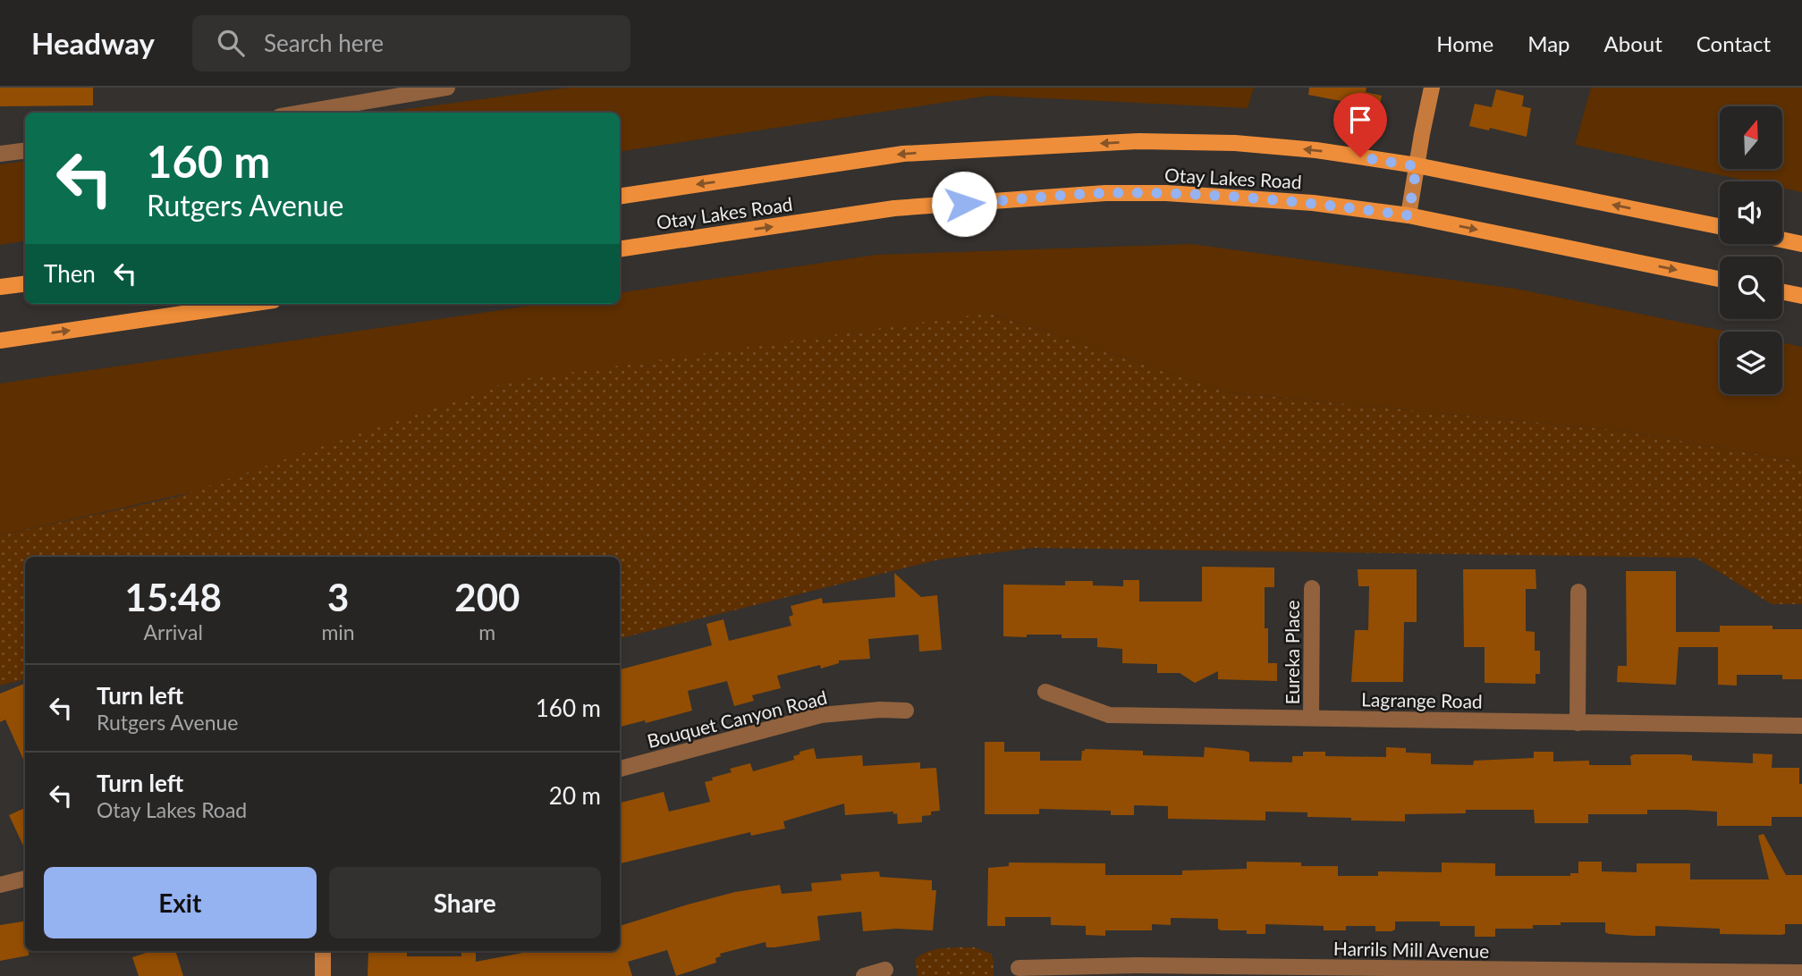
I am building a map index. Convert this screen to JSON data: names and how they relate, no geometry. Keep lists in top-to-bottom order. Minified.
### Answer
{"streets":{"main road":["Otay Lakes Road"],"street":["Eureka Place","Lagrange Road","Bouquet Canyon Road","Harrils Mill Avenue"]},"crossings":[["Eureka Place","Lagrange Road"]],"north":"top","page":{"header":"Headway","search":"Search here","nav":["Home","Map","About","Contact"],"turn":["160 m","Rutgers Avenue"],"then":"Then","eta":["15:48","Arrival","3","min","200","m"],"list":[{"name":"Turn left","note":"Rutgers Avenue","value":"160 m"},{"name":"Turn left","note":"Otay Lakes Road","value":"20 m"}],"buttons":["Exit","Share"]}}
